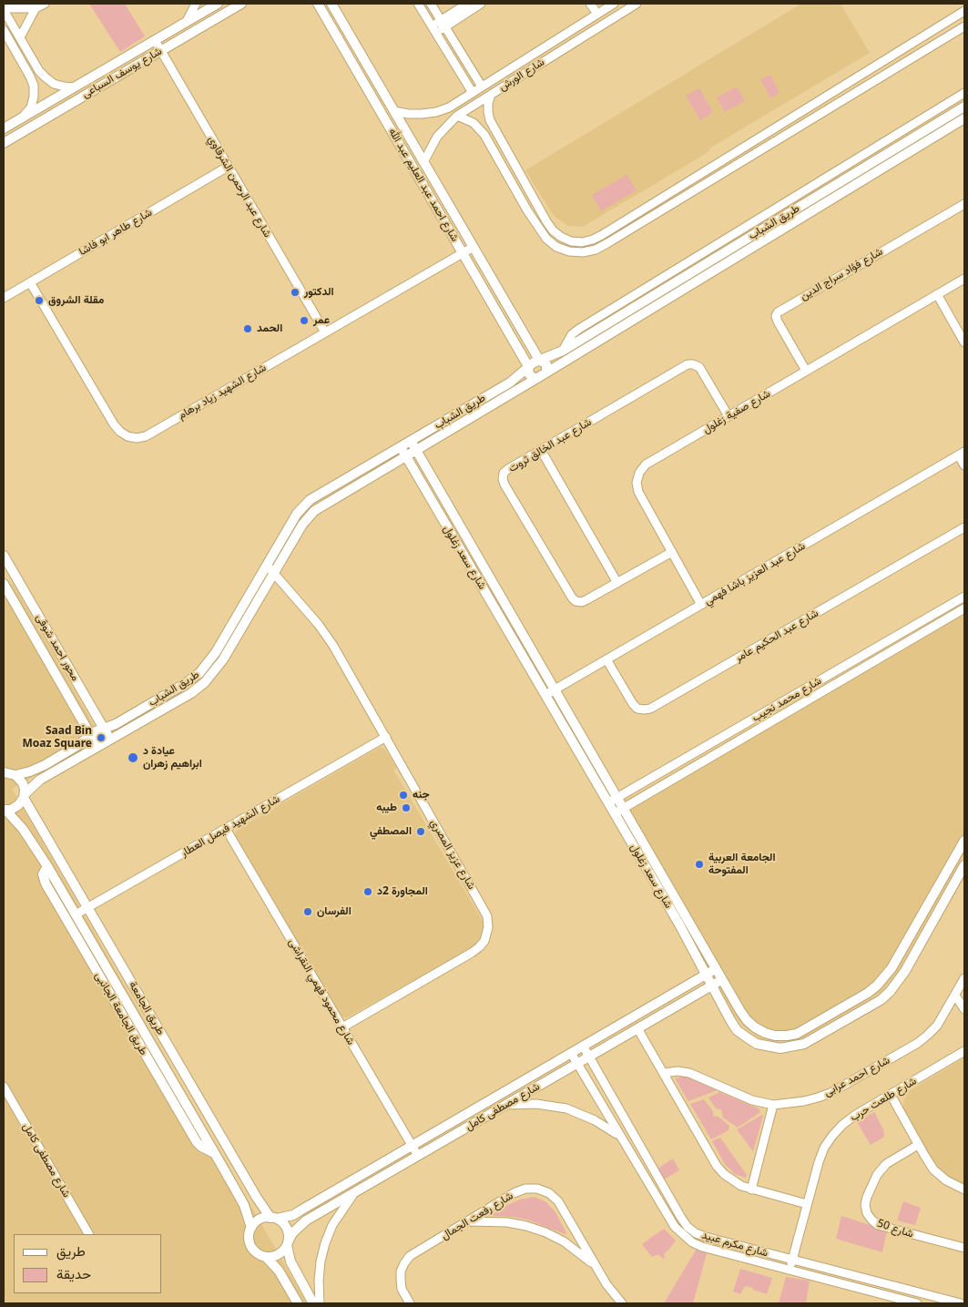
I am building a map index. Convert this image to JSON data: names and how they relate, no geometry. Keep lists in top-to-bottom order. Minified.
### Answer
{"streets":{"street":["شارع يوسف السباعى","شارع الورش","شارع احمد عبد العليم عبد الله","شارع عبد الرحمن الشرقاوي","طريق الشباب","شارع طاهر ابو فاشا","شارع فؤاد سراج الدين","شارع الشهيد زياد برهام","شارع صفية زغلول","شارع عبد الخالق ثروت","شارع سعد زغلول","شارع عبد العزيز باشا فهمي","شارع عبد الحكيم عامر","محور احمد شوقى","شارع محمد نجيب","شارع الشهيد فيصل العطار","شارع عزيز المصري","شارع محمود فهمي النقراشى","طريق الجامعة","طريق الجامعة الجانبى","شارع احمد عرابى","شارع طلعت حرب","شارع مصطفى كامل","شارع رفعت الجمال","شارع 50","شارع مكرم عبيد"]},"crossings":[["شارع يوسف السباعى","شارع عبد الرحمن الشرقاوي"],["شارع الورش","شارع احمد عبد العليم عبد الله"],["شارع احمد عبد العليم عبد الله","طريق الشباب"],["شارع احمد عبد العليم عبد الله","شارع الشهيد زياد برهام"],["شارع عبد الرحمن الشرقاوي","شارع طاهر ابو فاشا"],["شارع عبد الرحمن الشرقاوي","شارع الشهيد زياد برهام"],["طريق الشباب","شارع سعد زغلول"],["طريق الشباب","محور احمد شوقى"],["طريق الشباب","شارع عزيز المصري"],["طريق الشباب","طريق الجامعة"],["شارع طاهر ابو فاشا","شارع الشهيد زياد برهام"],["شارع فؤاد سراج الدين","شارع صفية زغلول"],["شارع صفية زغلول","شارع عبد الخالق ثروت"],["شارع صفية زغلول","شارع عبد العزيز باشا فهمي"],["شارع سعد زغلول","شارع عبد العزيز باشا فهمي"],["شارع سعد زغلول","شارع محمد نجيب"],["شارع سعد زغلول","شارع مصطفى كامل"],["شارع عبد العزيز باشا فهمي","شارع عبد الحكيم عامر"],["شارع الشهيد فيصل العطار","شارع عزيز المصري"],["شارع الشهيد فيصل العطار","شارع محمود فهمي النقراشى"],["شارع الشهيد فيصل العطار","طريق الجامعة"],["شارع عزيز المصري","شارع محمود فهمي النقراشى"],["شارع محمود فهمي النقراشى","شارع مصطفى كامل"],["طريق الجامعة","طريق الجامعة الجانبى"],["طريق الجامعة","شارع مصطفى كامل"],["شارع طلعت حرب","شارع مكرم عبيد"],["شارع مصطفى كامل","شارع مكرم عبيد"]],"places":["الدكتور","مقلة الشروق","عمر","الحمد","Saad Bin Moaz Square","عيادة د ابراهيم زهران","جنه","طيبه","المصطفي","الجامعة العربية المفتوحة","المجاورة 2د","الفرسان"],"legend":["طريق","حديقة"]}
